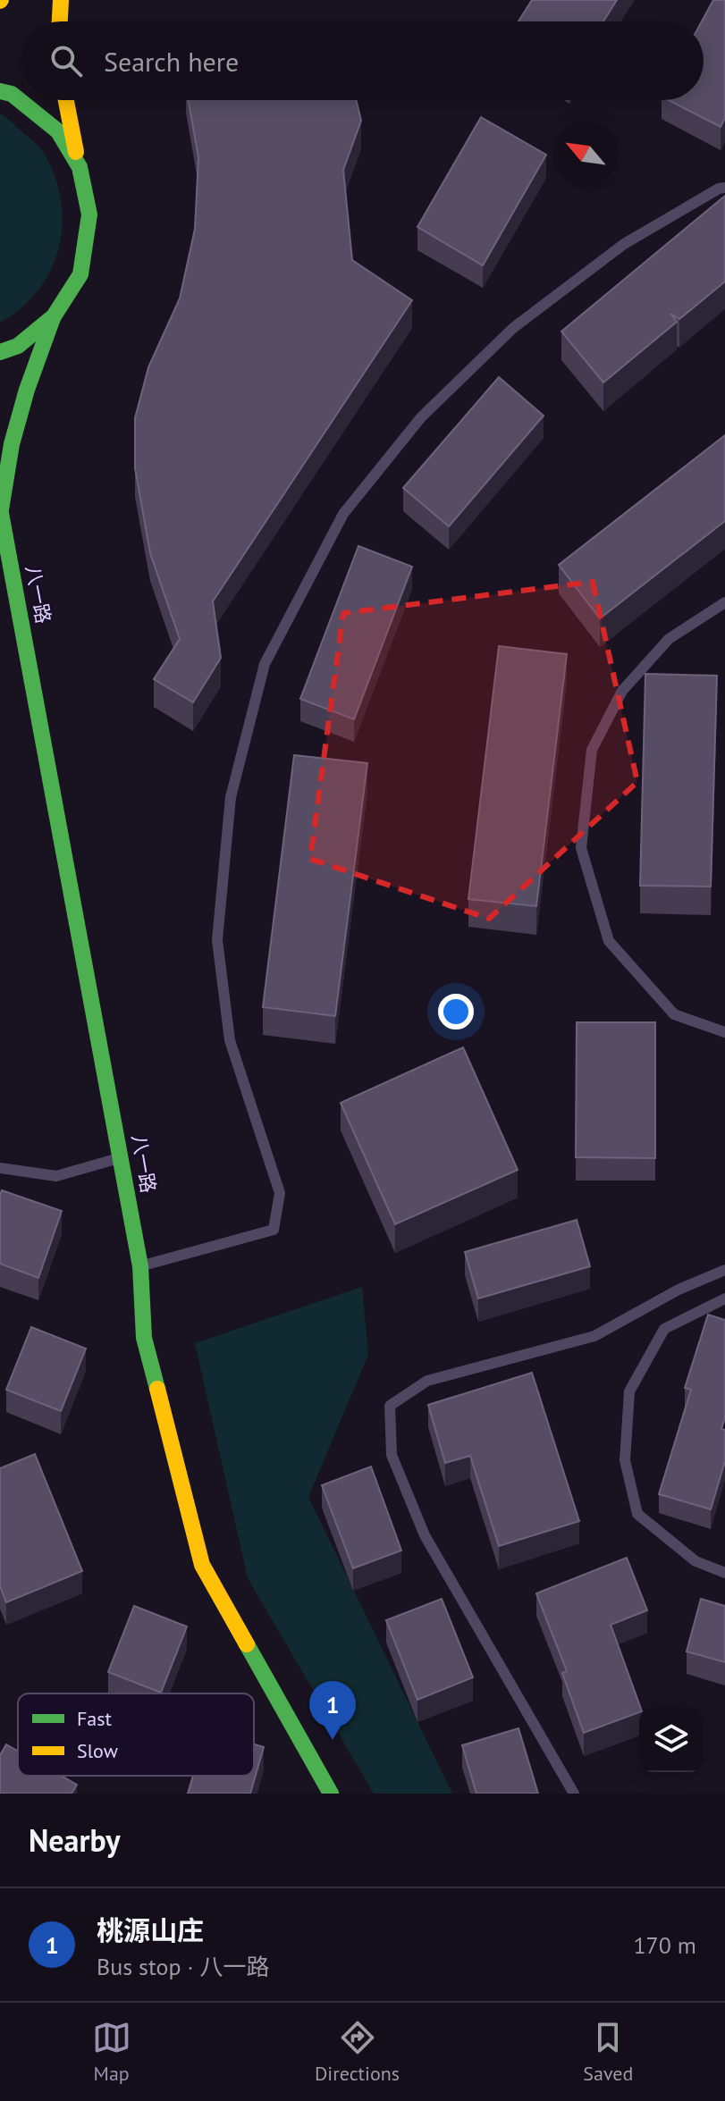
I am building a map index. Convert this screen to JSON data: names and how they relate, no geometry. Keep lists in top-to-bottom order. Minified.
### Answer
{"streets":{"main road":["八一路"]},"legend":["Fast","Slow"],"north":"top left","page":{"search":"Search here","pins":"1","heading":"Nearby","list":[{"mark":"1","name":"桃源山庄","note":"Bus stop · 八一路","value":"170 m"}],"nav":["Map","Directions","Saved"]}}
